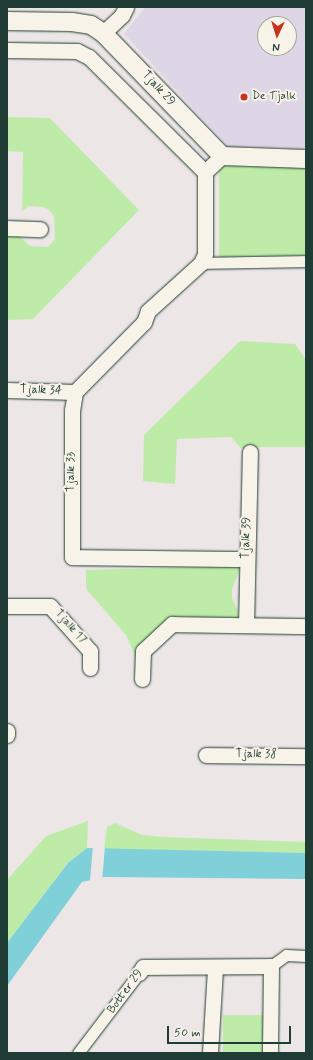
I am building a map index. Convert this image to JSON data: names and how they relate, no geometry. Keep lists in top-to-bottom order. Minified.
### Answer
{"streets":{"street":["Tjalk 29","Tjalk 34","Tjalk 33","Tjalk 39","Tjalk 17","Tjalk 38","Botter 29"]},"crossings":[["Tjalk 34","Tjalk 33"],["Tjalk 33","Tjalk 39"]],"places":["De Tjalk"],"scale_bar":"50 m","north":"bottom"}
